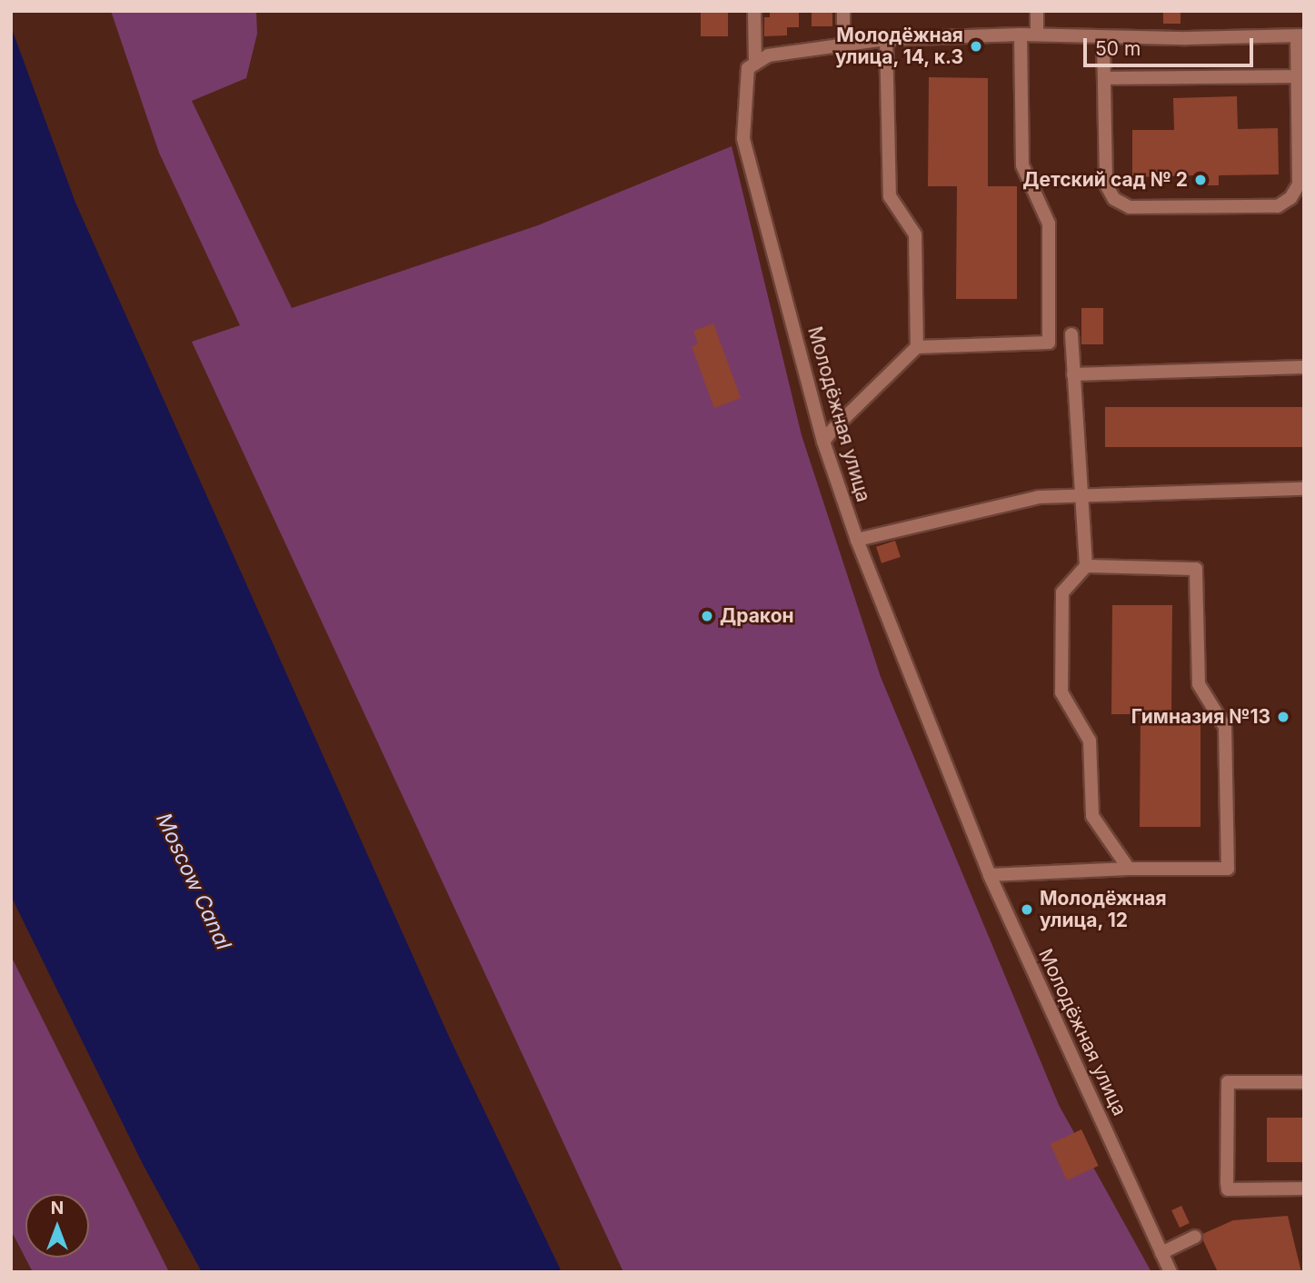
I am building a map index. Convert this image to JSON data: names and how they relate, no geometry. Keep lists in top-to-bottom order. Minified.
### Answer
{"streets":{"street":["Молодёжная улица"]},"water":["Moscow Canal"],"places":["Молодёжная улица, 14, к.3","Детский сад № 2","Дракон","Гимназия №13","Молодёжная улица, 12"],"scale_bar":"50 m","north":"top"}
